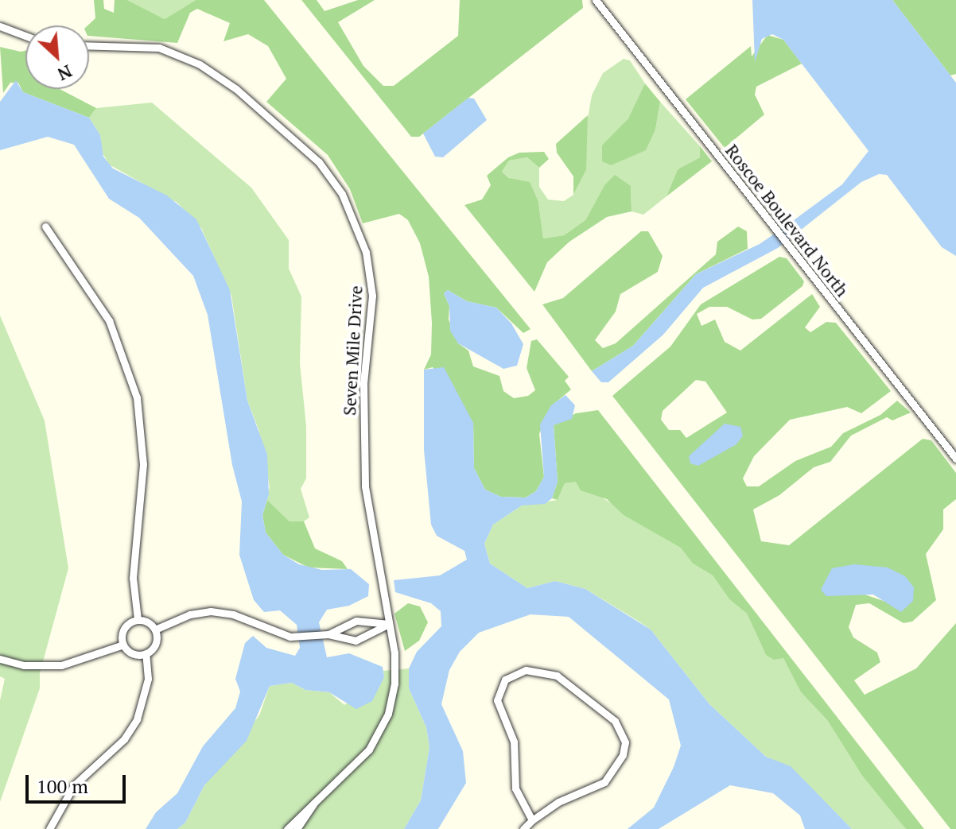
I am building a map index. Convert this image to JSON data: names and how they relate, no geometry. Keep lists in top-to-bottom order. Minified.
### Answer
{"streets":{"street":["Roscoe Boulevard North","Seven Mile Drive"]},"scale_bar":"100 m","north":"bottom right"}
